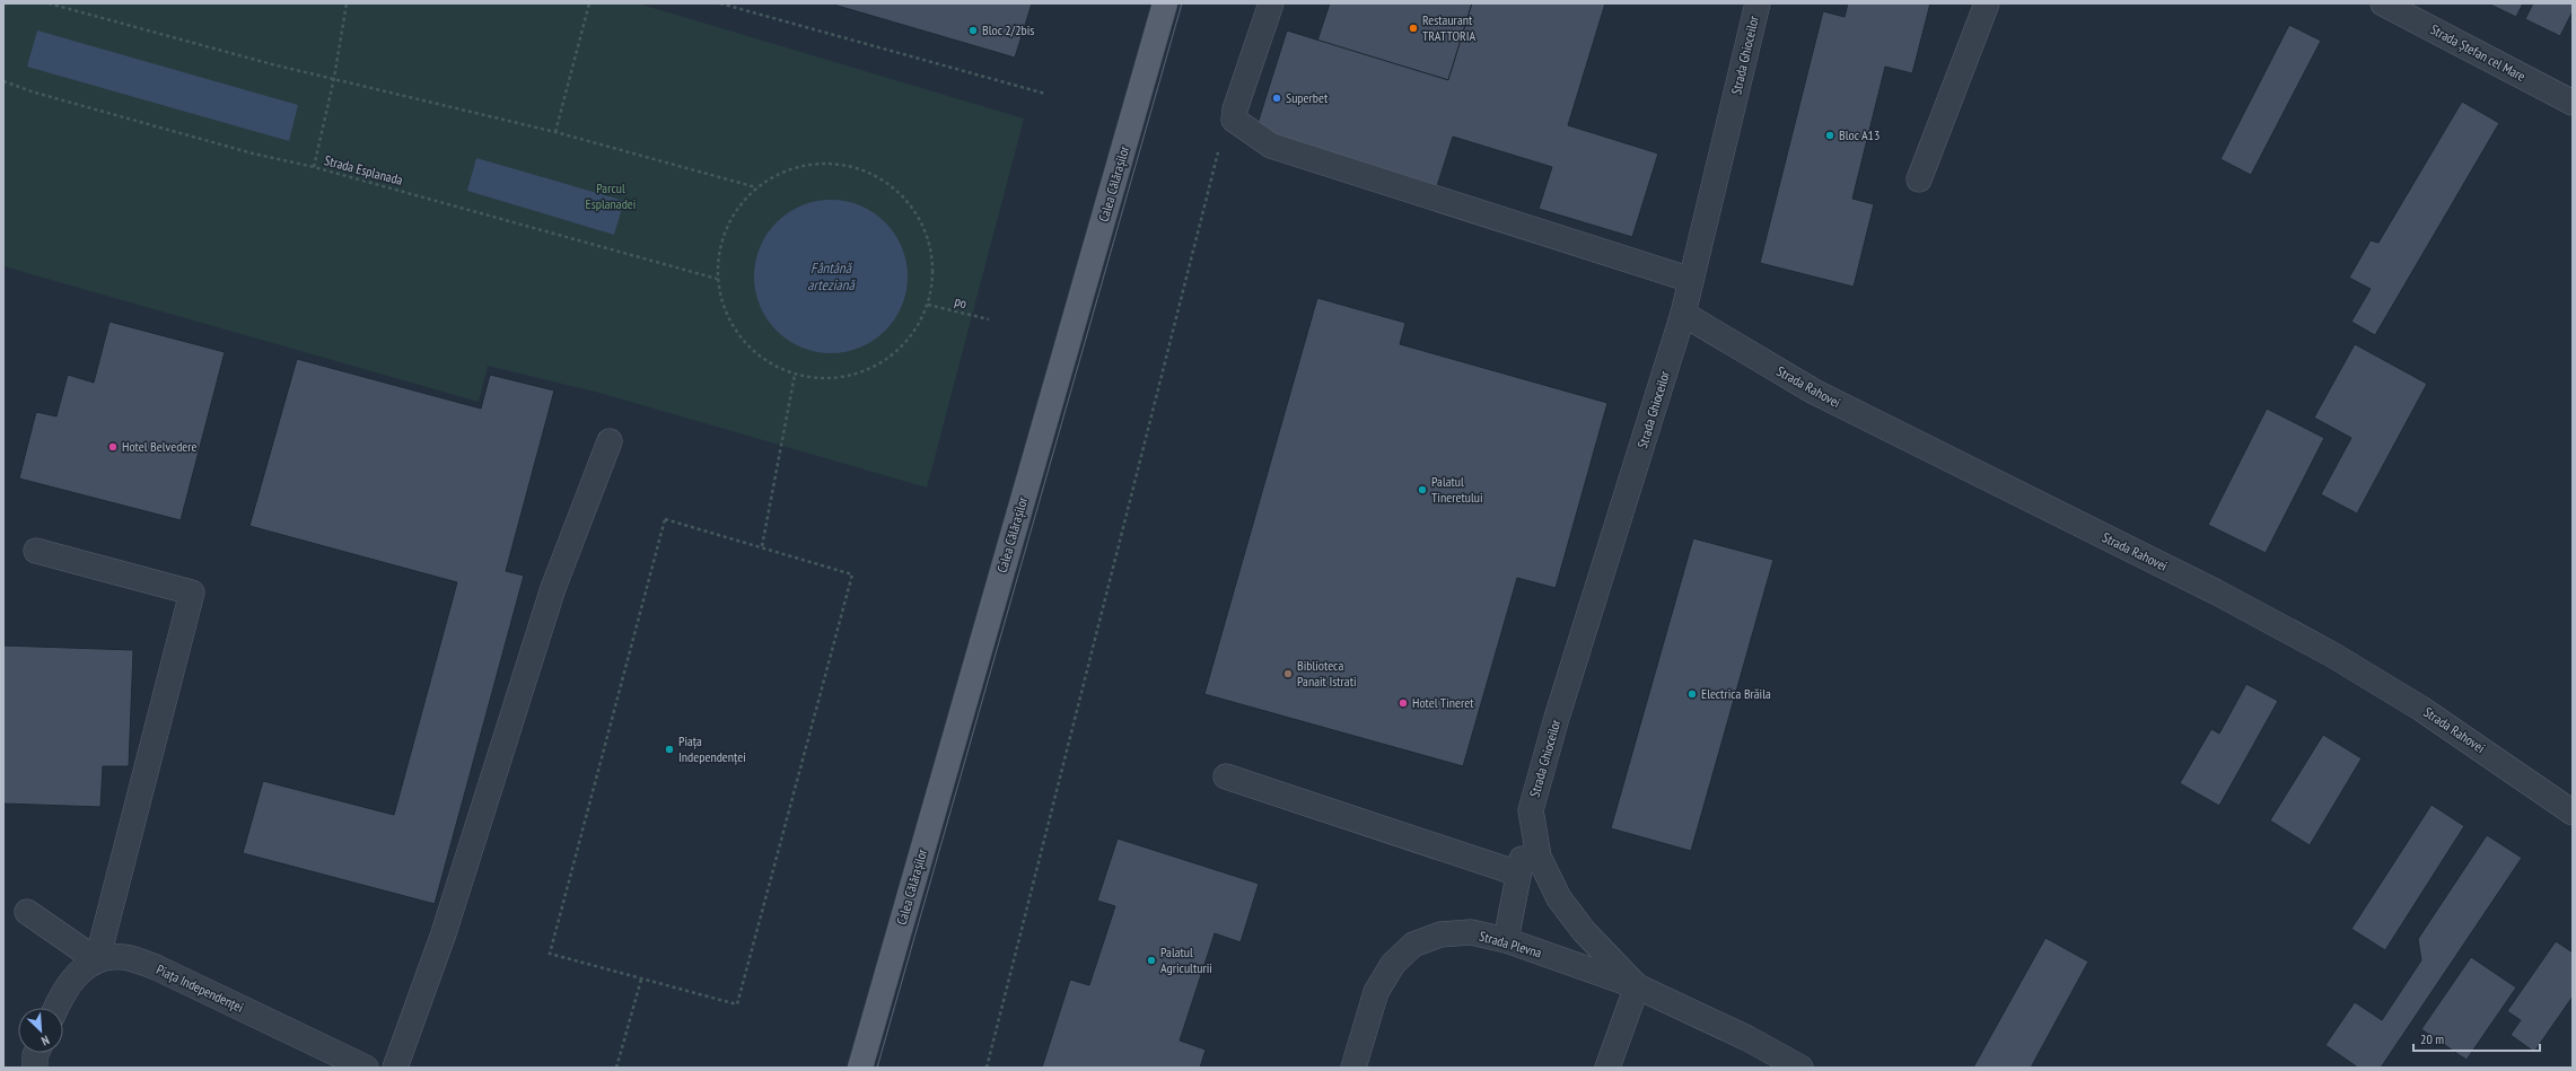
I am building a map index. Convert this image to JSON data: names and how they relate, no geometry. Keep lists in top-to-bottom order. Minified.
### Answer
{"streets":{"main road":["Calea Călărașilor"],"street":["Strada Ștefan cel Mare","Strada Ghioceilor","Strada Rahovei","Strada Plevna","Piața Independenței"],"path":["Strada Esplanada","po"]},"crossings":[["Strada Ghioceilor","Strada Rahovei"],["Strada Ghioceilor","Strada Plevna"]],"water":["Fântână arteziană"],"parks":["Parcul Esplanadei"],"places":["Restaurant TRATTORIA","Bloc 2/2bis","Superbet","Bloc A13","Hotel Belvedere","Palatul Tineretului","Biblioteca Panait Istrati","Electrica Brăila","Hotel Tineret","Piața Independenței","Palatul Agriculturii"],"scale_bar":"20 m","north":"bottom right"}
